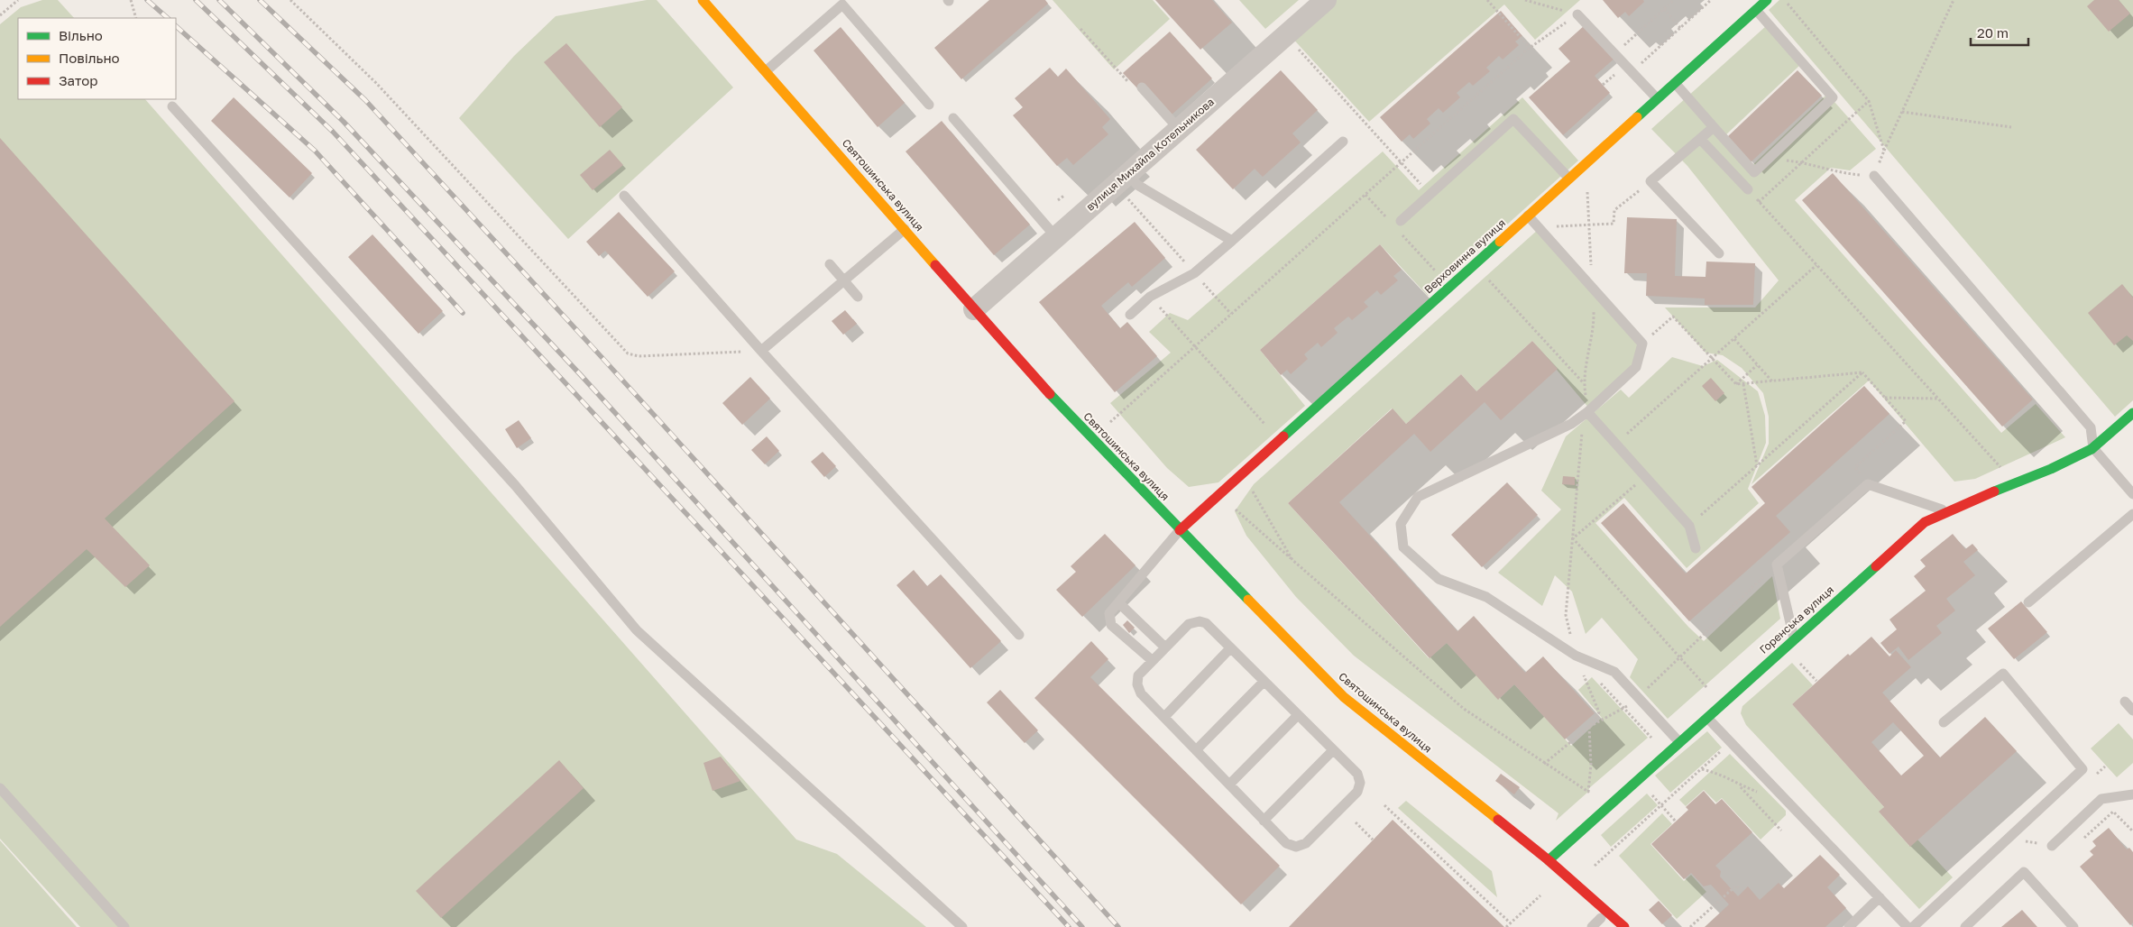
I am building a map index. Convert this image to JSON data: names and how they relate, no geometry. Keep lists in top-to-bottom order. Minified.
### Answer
{"streets":{"street":["вулиця Михайла Котельникова","Святошинська вулиця","Верховинна вулиця","Горенська вулиця"]},"crossings":[["вулиця Михайла Котельникова","Святошинська вулиця"],["Святошинська вулиця","Верховинна вулиця"],["Святошинська вулиця","Горенська вулиця"]],"legend":["Вільно","Повільно","Затор"],"scale_bar":"20 m"}
